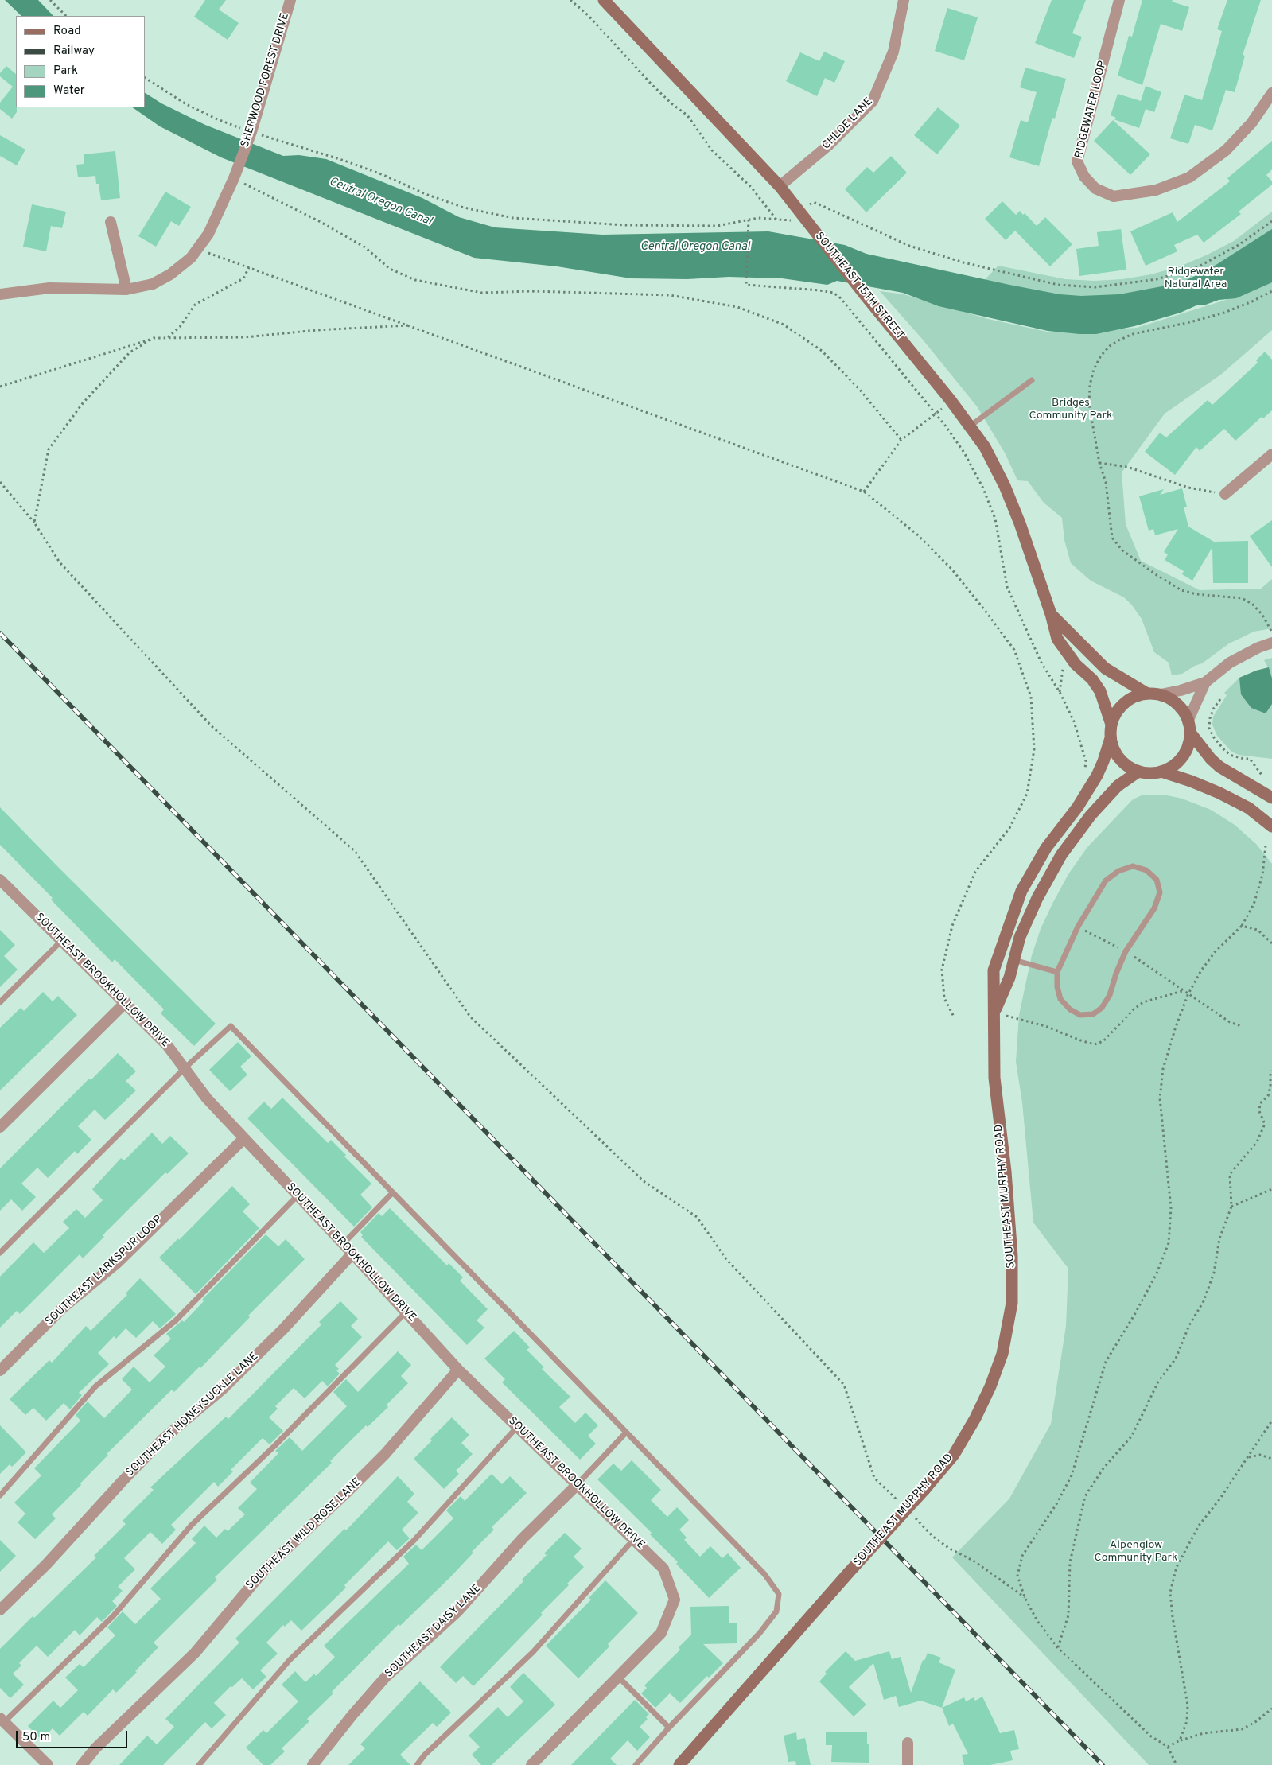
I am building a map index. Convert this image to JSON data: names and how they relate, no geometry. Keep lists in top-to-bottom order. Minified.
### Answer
{"streets":{"main road":["SOUTHEAST 15TH STREET","SOUTHEAST MURPHY ROAD"],"street":["SHERWOOD FOREST DRIVE","RIDGEWATER LOOP","CHLOE LANE","SOUTHEAST BROOKHOLLOW DRIVE","SOUTHEAST LARKSPUR LOOP","SOUTHEAST HONEYSUCKLE LANE","SOUTHEAST WILD ROSE LANE","SOUTHEAST DAISY LANE"]},"crossings":[["CHLOE LANE","SOUTHEAST 15TH STREET"],["SOUTHEAST 15TH STREET","SOUTHEAST MURPHY ROAD"],["SOUTHEAST BROOKHOLLOW DRIVE","SOUTHEAST LARKSPUR LOOP"],["SOUTHEAST BROOKHOLLOW DRIVE","SOUTHEAST HONEYSUCKLE LANE"],["SOUTHEAST BROOKHOLLOW DRIVE","SOUTHEAST WILD ROSE LANE"],["SOUTHEAST BROOKHOLLOW DRIVE","SOUTHEAST DAISY LANE"]],"water":["Central Oregon Canal"],"parks":["Ridgewater Natural Area","Bridges Community Park","Alpenglow Community Park"],"legend":["Road","Railway","Park","Water"],"scale_bar":"50 m"}
